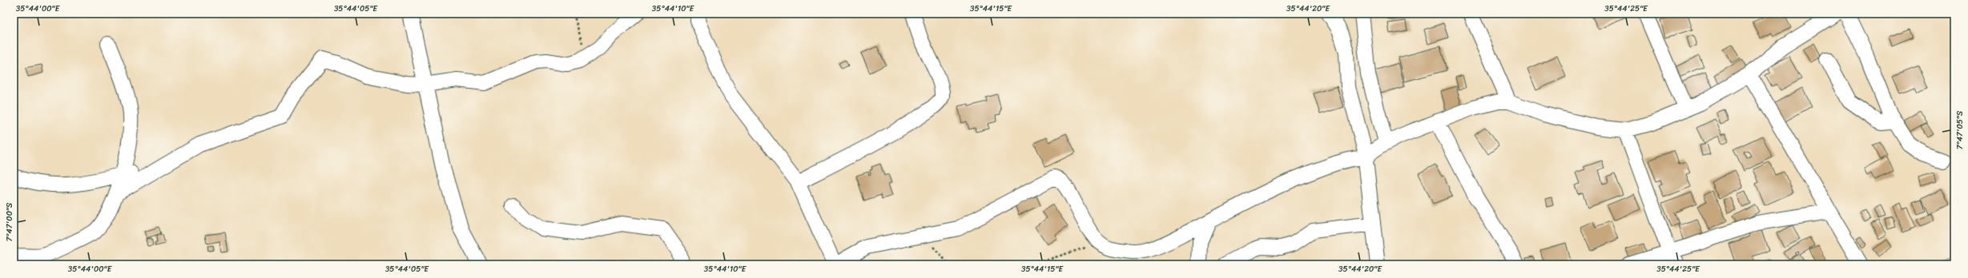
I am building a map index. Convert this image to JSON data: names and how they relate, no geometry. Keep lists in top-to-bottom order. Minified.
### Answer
{"coordinates":["35°44'00\"E","35°44'05\"E","35°44'10\"E","35°44'15\"E","35°44'20\"E","35°44'25\"E","7°47'05\"S","7°47'00\"S"]}
